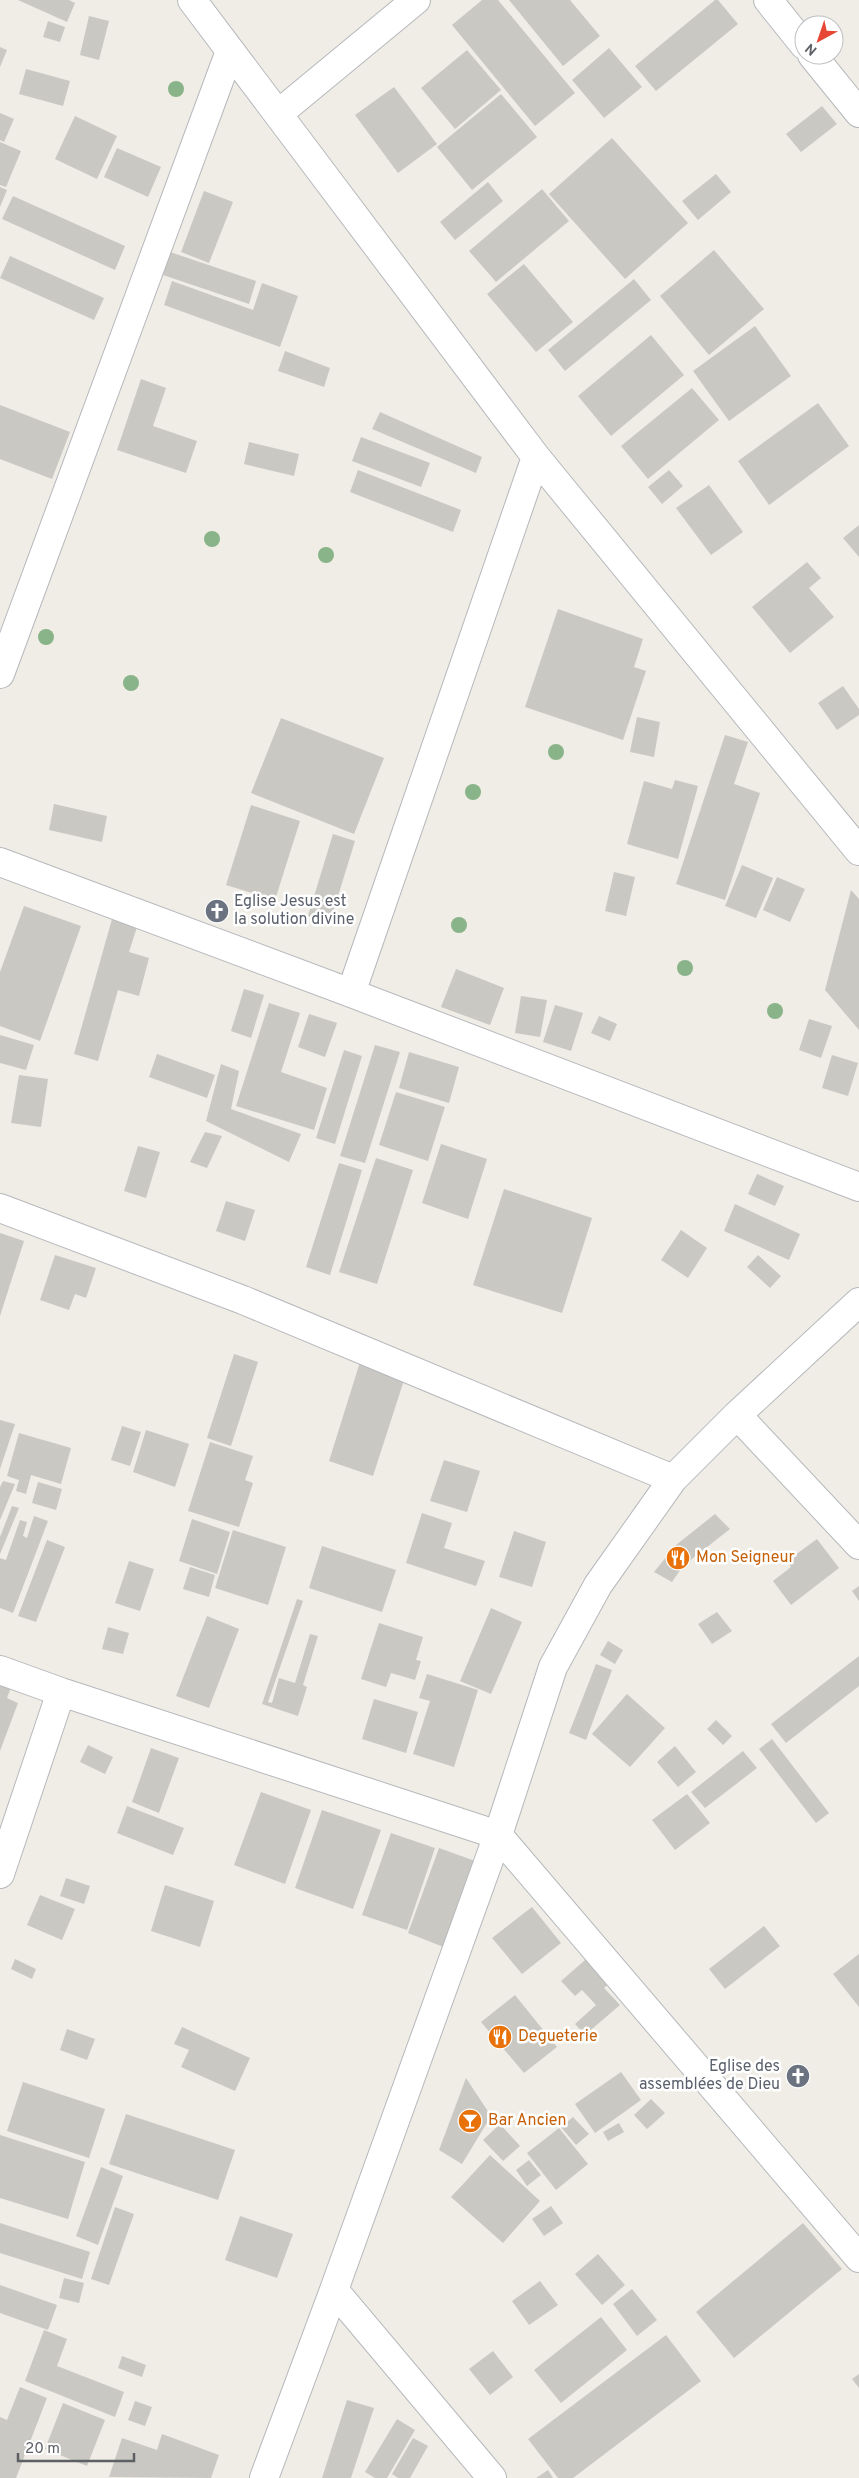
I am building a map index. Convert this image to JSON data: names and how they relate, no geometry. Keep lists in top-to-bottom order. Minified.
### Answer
{"places":{"church":["Eglise Jesus est la solution divine","Eglise des assemblées de Dieu"],"restaurant":["Mon Seigneur","Degueterie"],"bar":["Bar Ancien"]},"scale_bar":"20 m","north":"bottom left"}
